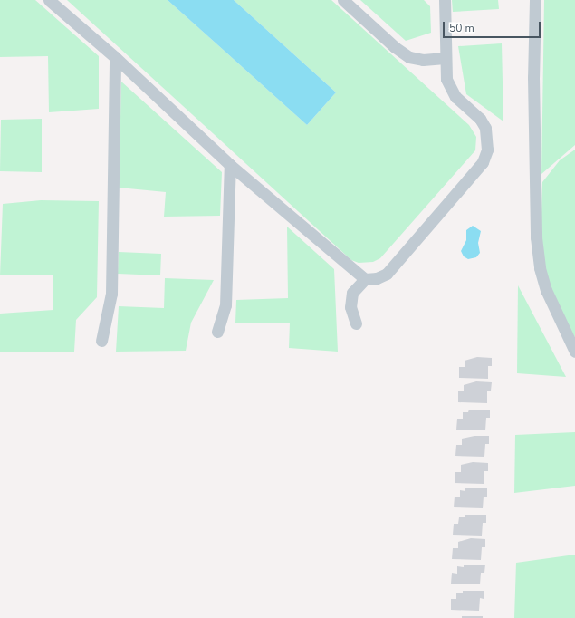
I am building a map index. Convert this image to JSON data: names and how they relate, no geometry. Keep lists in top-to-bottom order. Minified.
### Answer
{"scale_bar":"50 m"}
